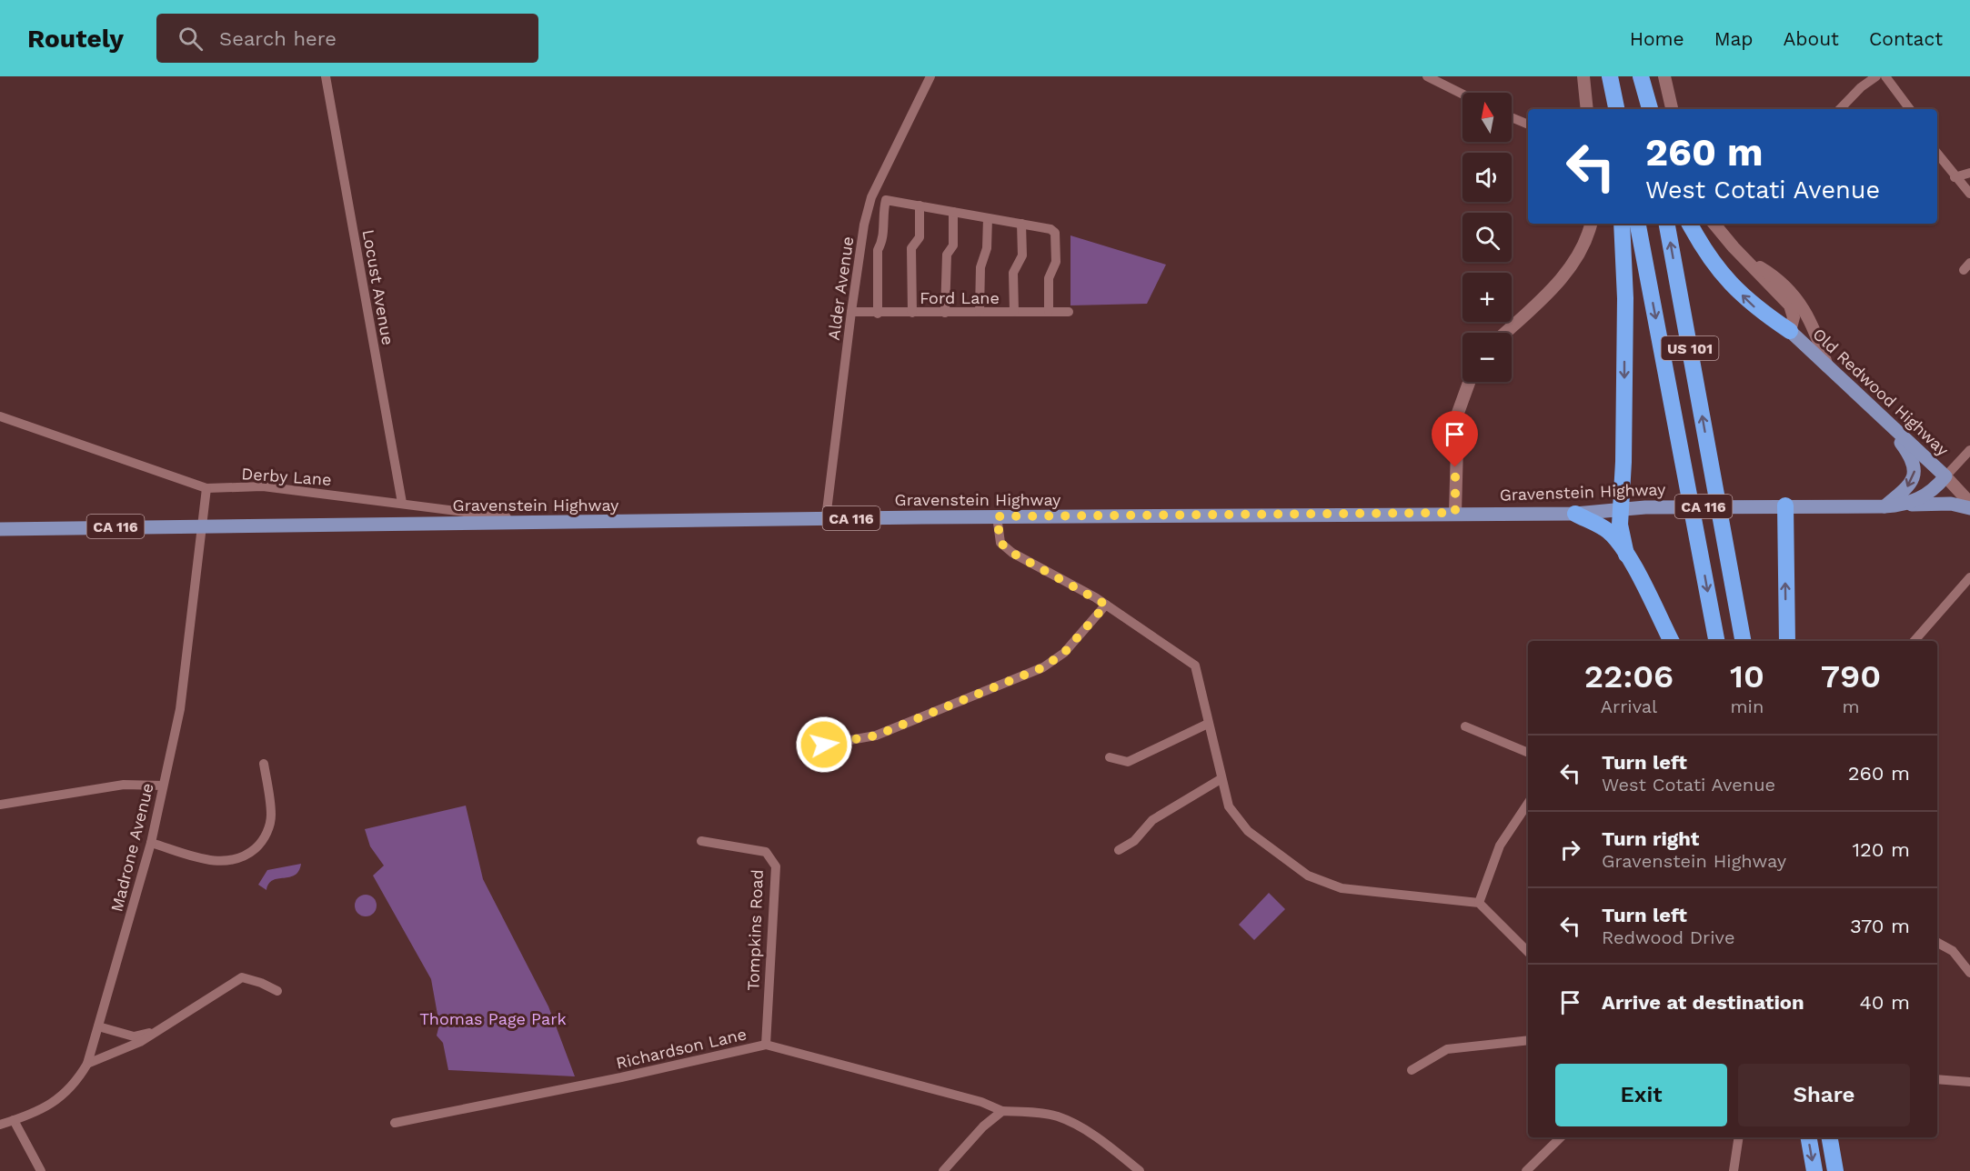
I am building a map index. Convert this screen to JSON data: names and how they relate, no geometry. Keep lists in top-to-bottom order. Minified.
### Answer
{"streets":{"highway":["US 101","CA 116"],"main road":["Old Redwood Highway","Gravenstein Highway"],"street":["Locust Avenue","Alder Avenue","Ford Lane","Derby Lane","Madrone Avenue","Tompkins Road","Richardson Lane"]},"crossings":[["Locust Avenue","Derby Lane"],["Alder Avenue","Ford Lane"],["Alder Avenue","Gravenstein Highway"],["Old Redwood Highway","Gravenstein Highway"],["Derby Lane","Gravenstein Highway"],["Derby Lane","Madrone Avenue"],["Gravenstein Highway","CA 116"],["Gravenstein Highway","Madrone Avenue"],["Tompkins Road","Richardson Lane"]],"parks":["Thomas Page Park"],"north":"top","page":{"header":"Routely","search":"Search here","nav":["Home","Map","About","Contact"],"map_buttons":["+","−"],"turn":["260 m","West Cotati Avenue"],"eta":["22:06","Arrival","10","min","790","m"],"list":[{"name":"Turn left","note":"West Cotati Avenue","value":"260 m"},{"name":"Turn right","note":"Gravenstein Highway","value":"120 m"},{"name":"Turn left","note":"Redwood Drive","value":"370 m"},{"name":"Arrive at destination","value":"40 m"}],"buttons":["Exit","Share"]}}
